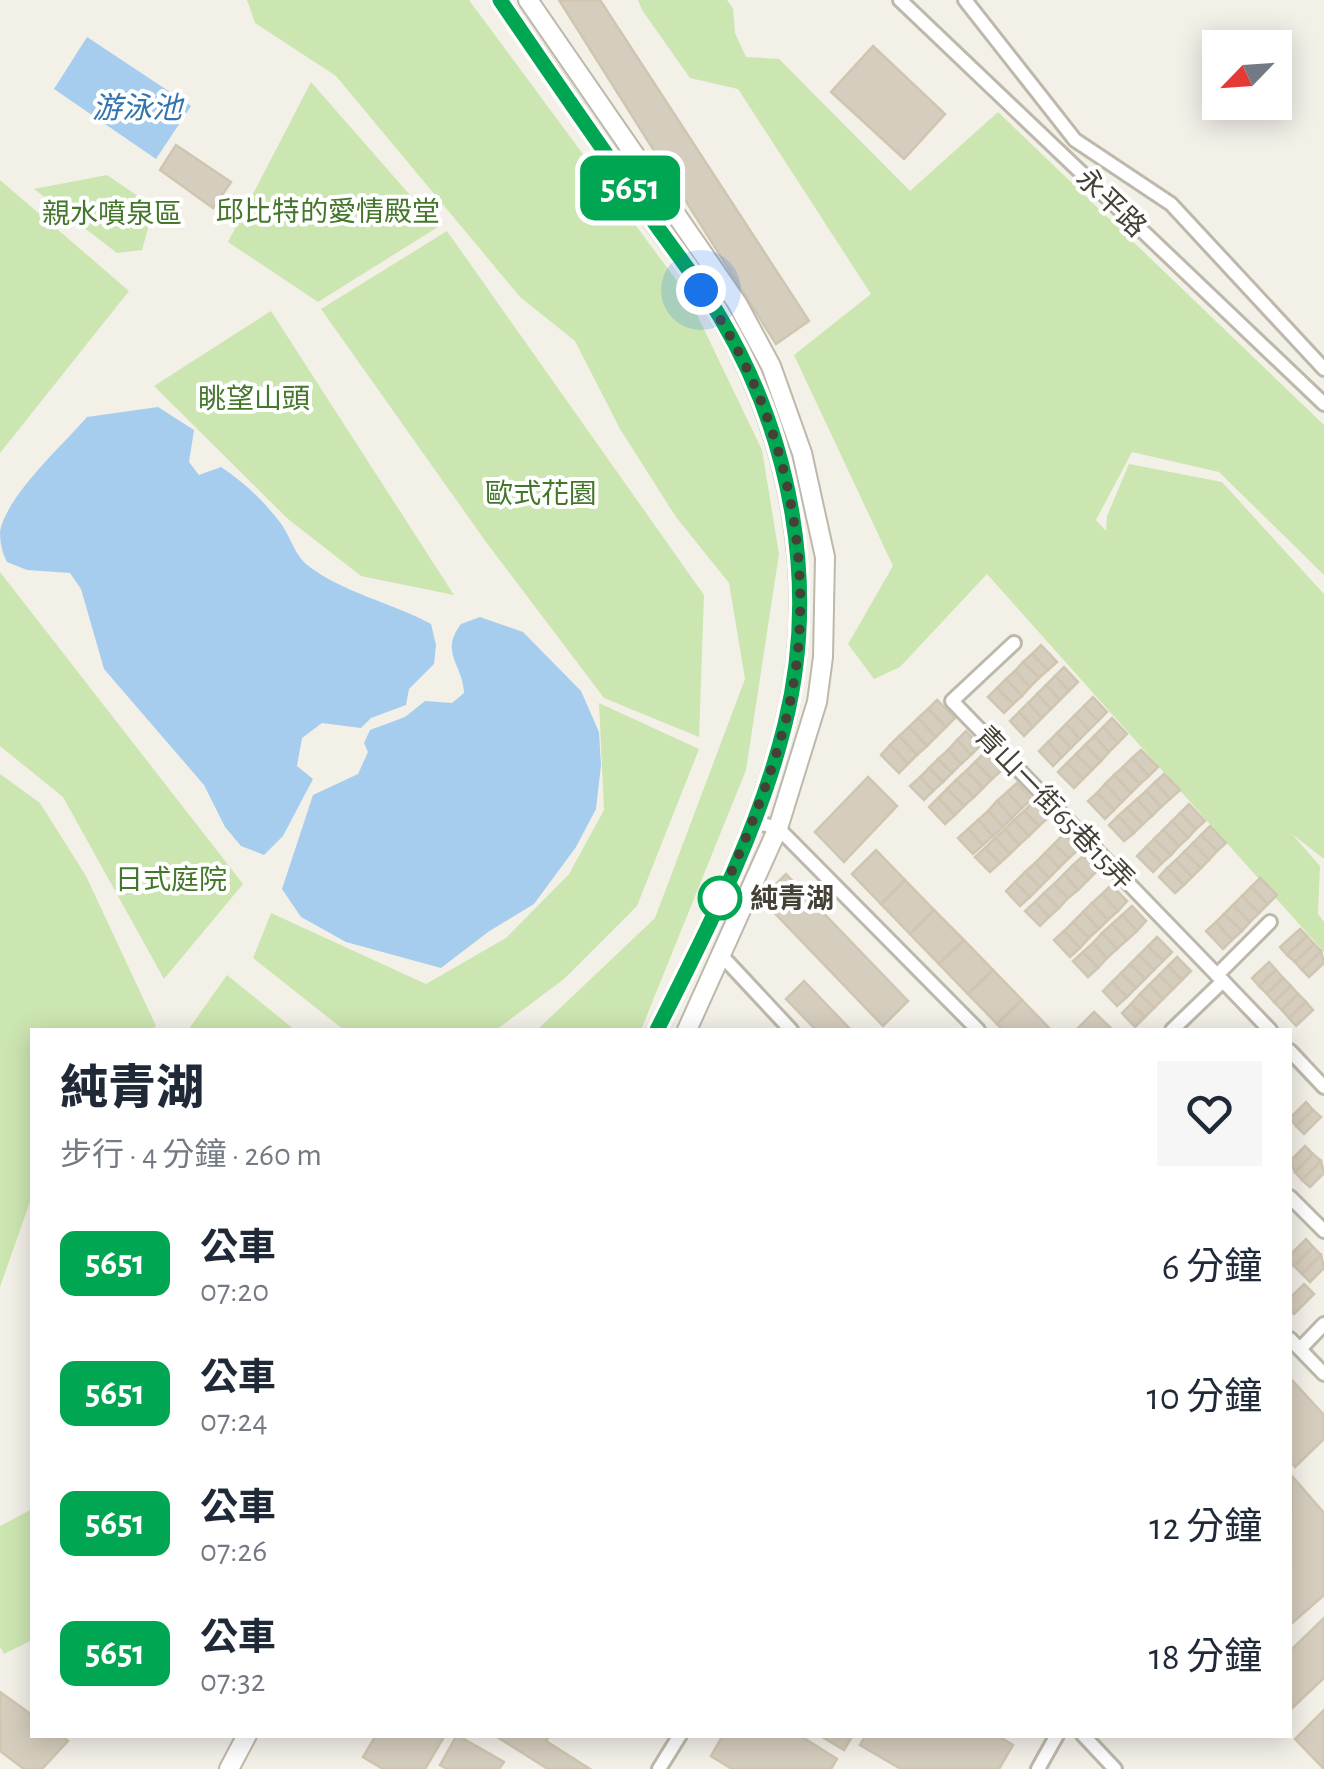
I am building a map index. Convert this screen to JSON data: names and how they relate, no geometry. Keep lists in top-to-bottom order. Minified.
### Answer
{"streets":{"street":["永平路","青山一街65巷15弄"]},"water":["游泳池"],"parks":["邱比特的愛情殿堂","親水噴泉區","眺望山頭","歐式花園","日式庭院"],"places":["純青湖"],"lines":["bus line 5651"],"north":"bottom left","page":{"on_map":"5651","heading":["純青湖","步行 · 4 分鐘 · 260 m"],"list":[{"mark":"5651","name":"公車","note":"07:20","value":"6 分鐘"},{"mark":"5651","name":"公車","note":"07:24","value":"10 分鐘"},{"mark":"5651","name":"公車","note":"07:26","value":"12 分鐘"},{"mark":"5651","name":"公車","note":"07:32","value":"18 分鐘"}]}}
